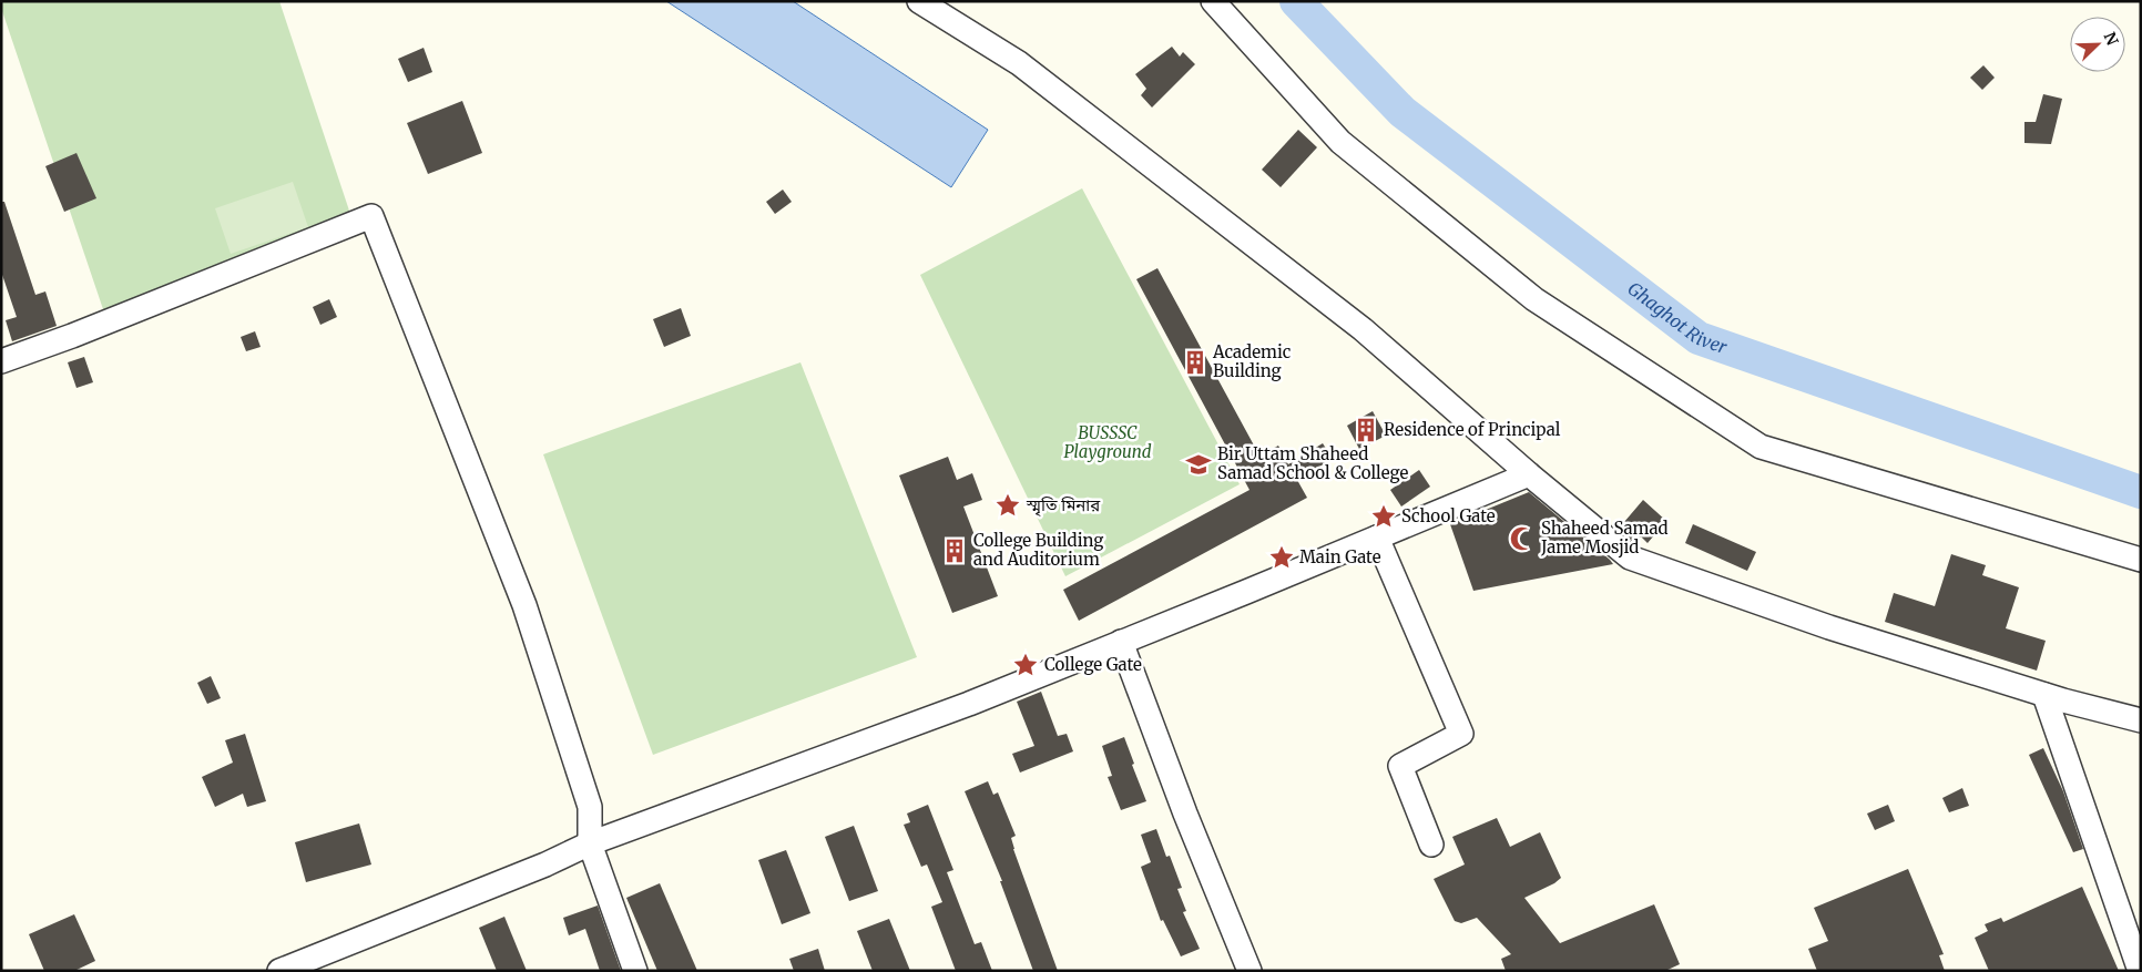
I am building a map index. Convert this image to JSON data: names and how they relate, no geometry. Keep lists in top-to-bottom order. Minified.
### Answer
{"water":["Ghaghot River"],"parks":["BUSSSC Playground"],"places":{"building":["Academic Building","Residence of Principal","College Building and Auditorium"],"school or university":["Bir Uttam Shaheed Samad School & College"],"place":["স্মৃতি মিনার","School Gate","Main Gate","College Gate"],"mosque":["Shaheed Samad Jame Mosjid"]},"north":"top right"}
